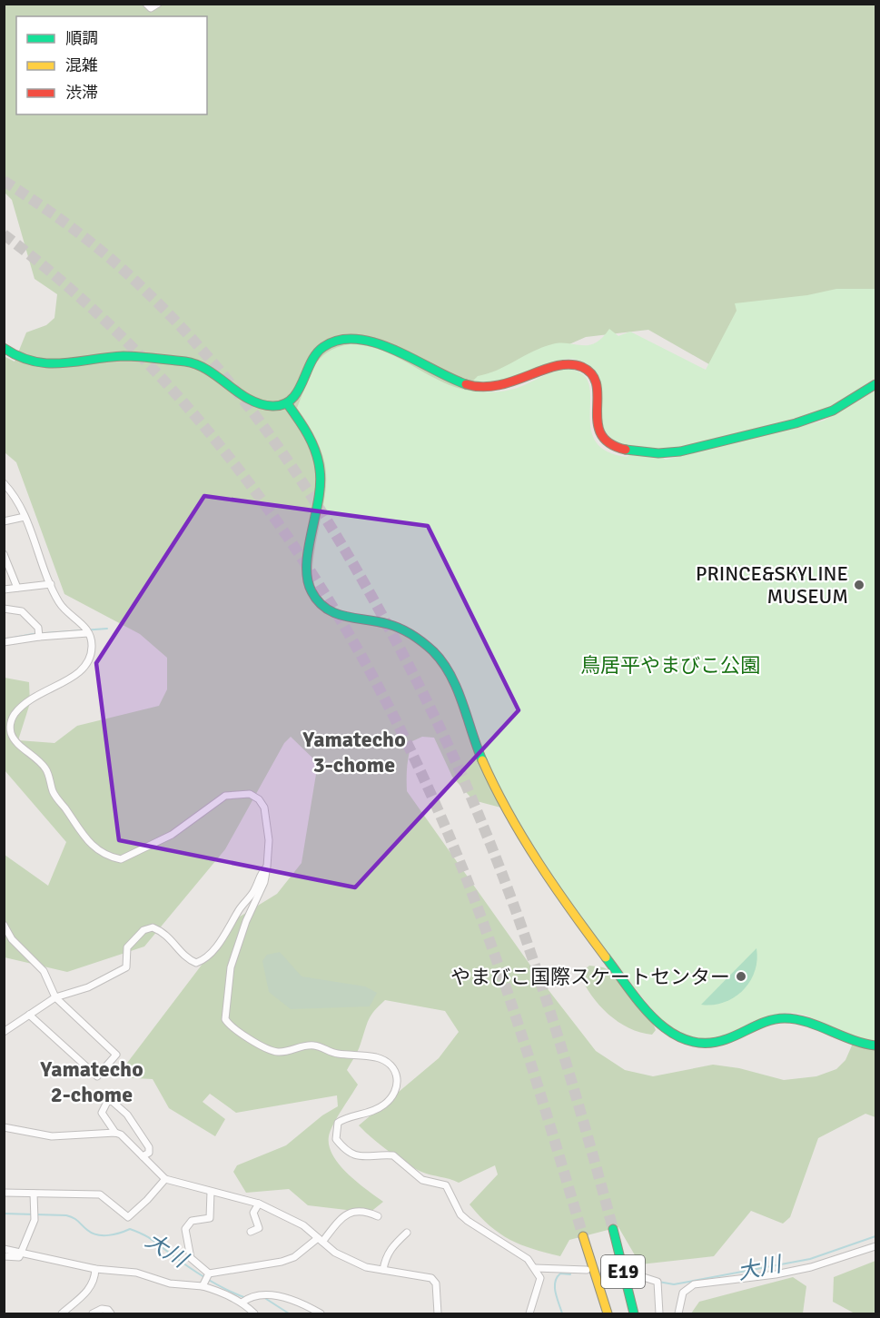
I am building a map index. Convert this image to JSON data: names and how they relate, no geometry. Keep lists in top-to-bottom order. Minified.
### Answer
{"streets":{"main road":["E19"]},"districts":["Yamatecho 3-chome","Yamatecho 2-chome"],"water":["大川"],"parks":["鳥居平やまびこ公園"],"places":["PRINCE&SKYLINE MUSEUM","やまびこ国際スケートセンター"],"legend":["順調","混雑","渋滞"]}
